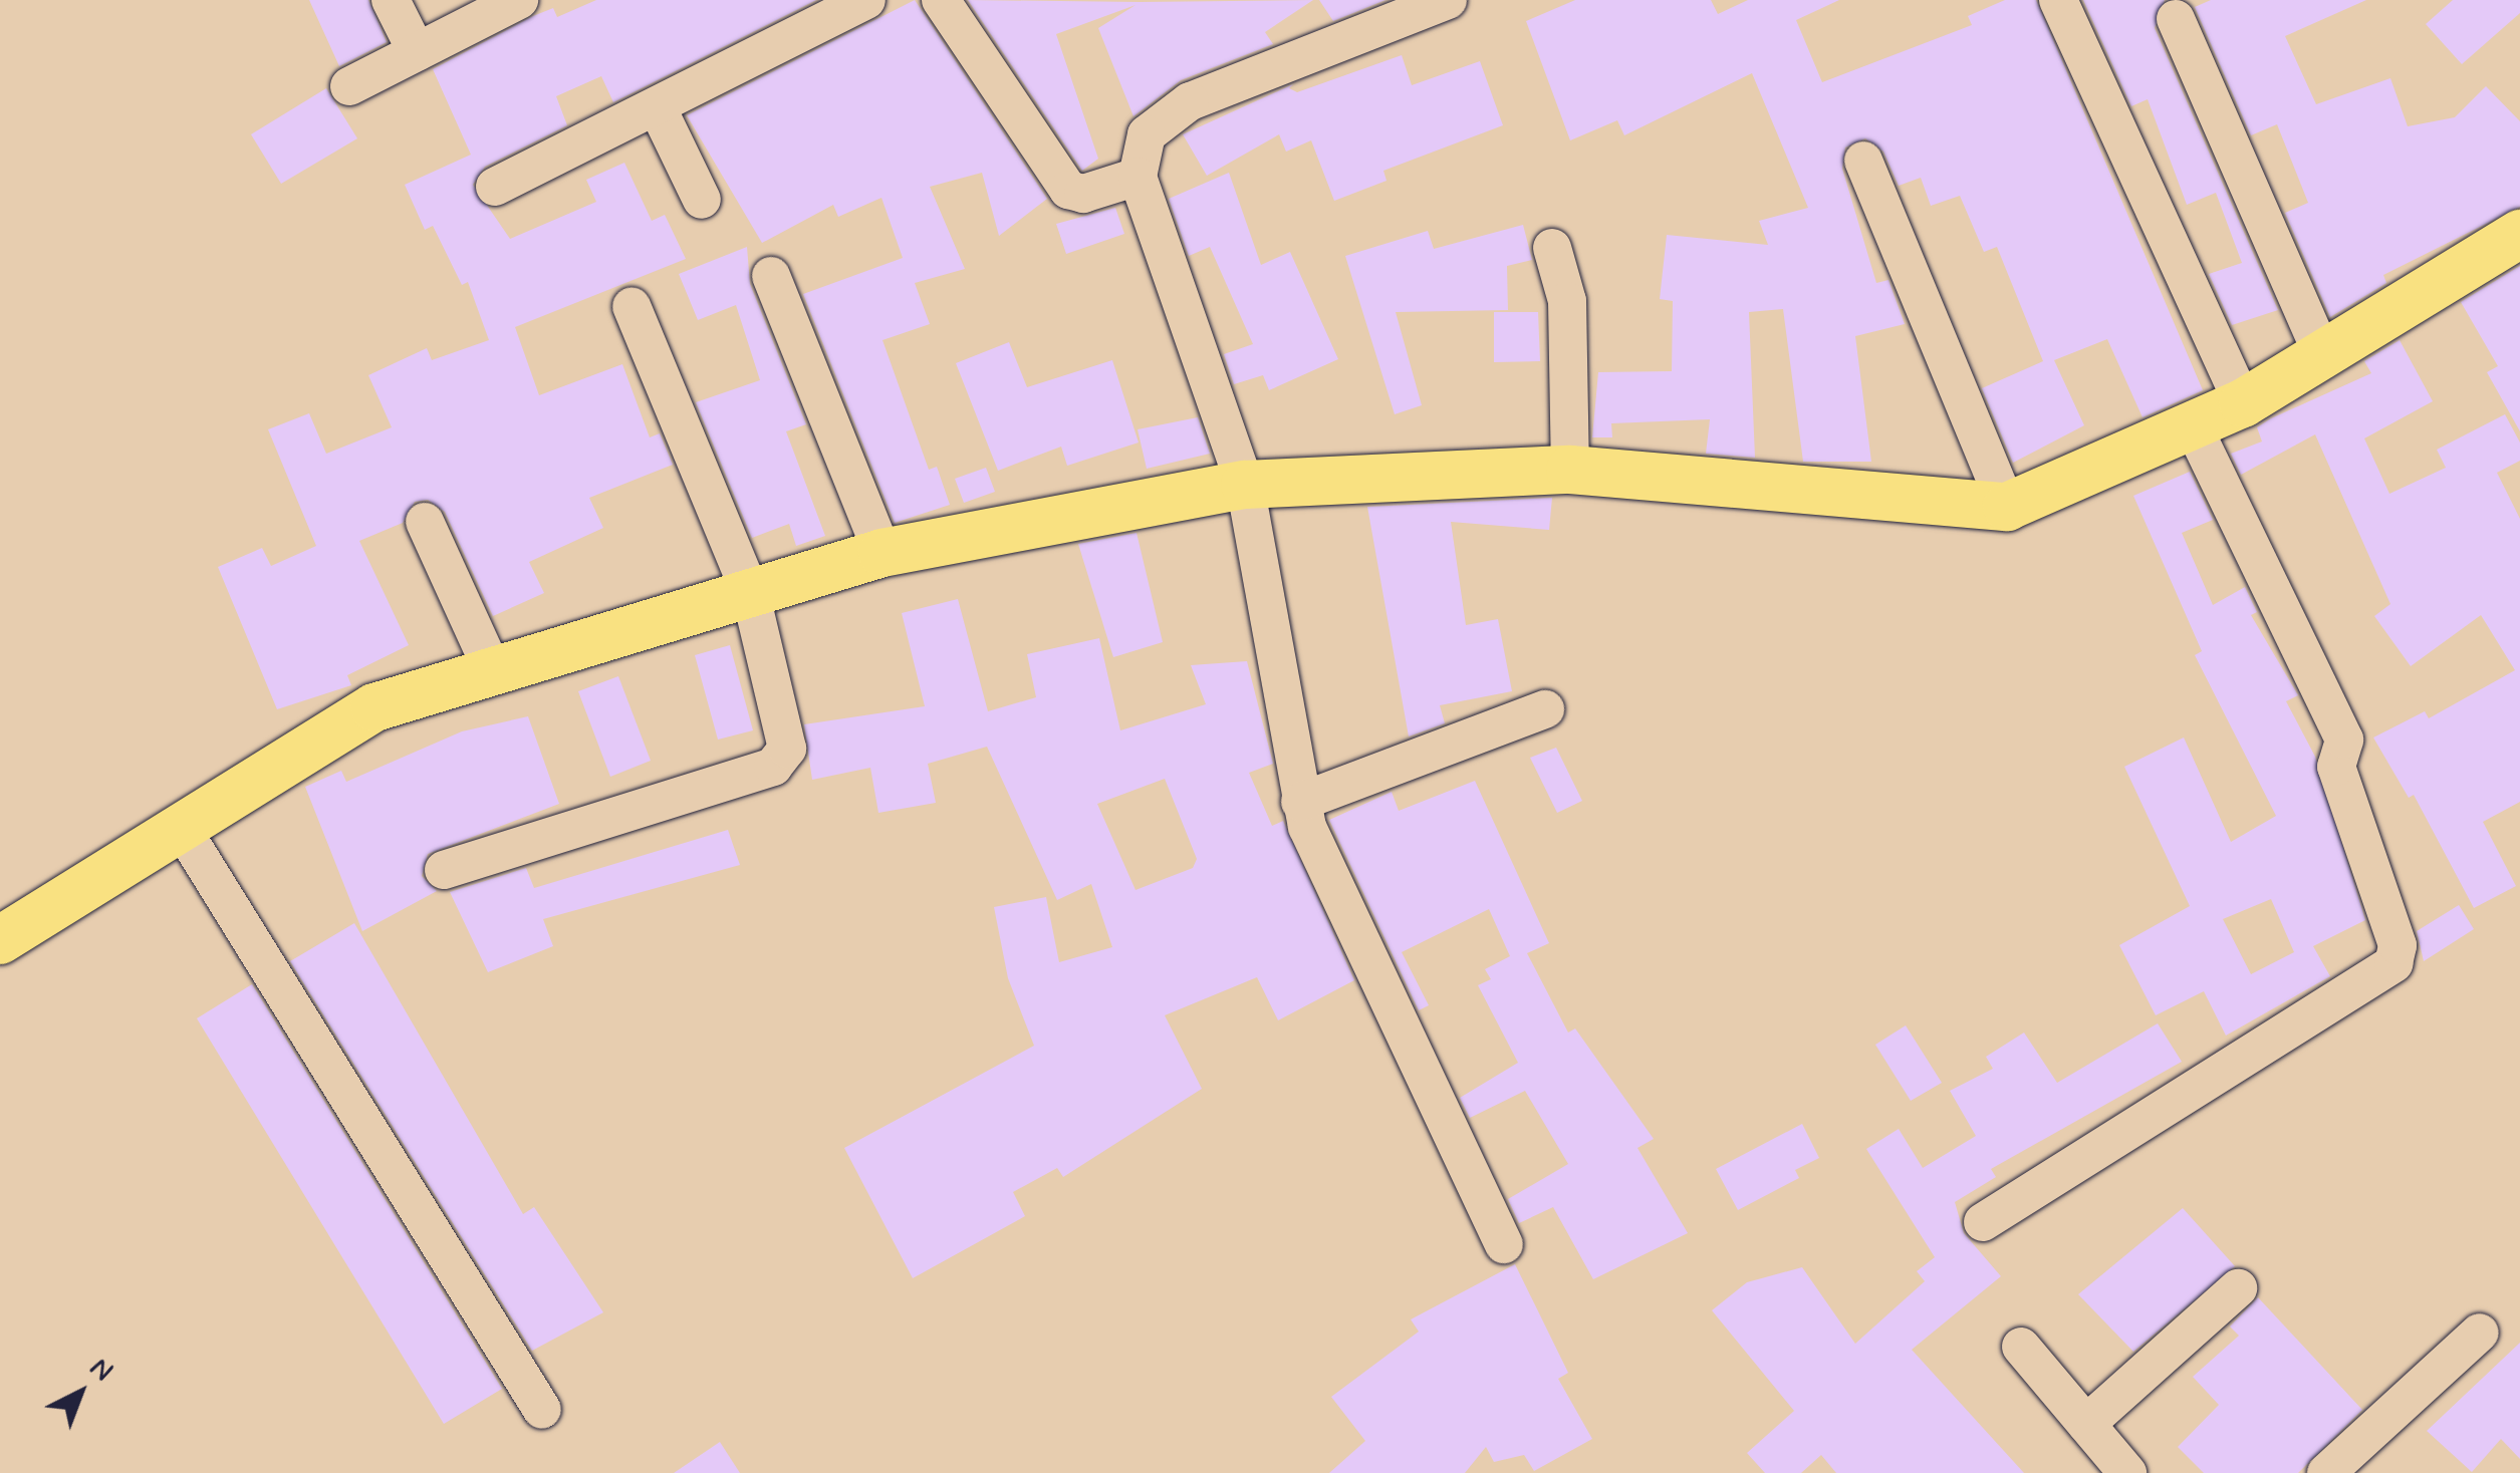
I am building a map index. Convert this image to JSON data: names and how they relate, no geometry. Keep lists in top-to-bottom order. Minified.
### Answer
{"north":"top right"}
